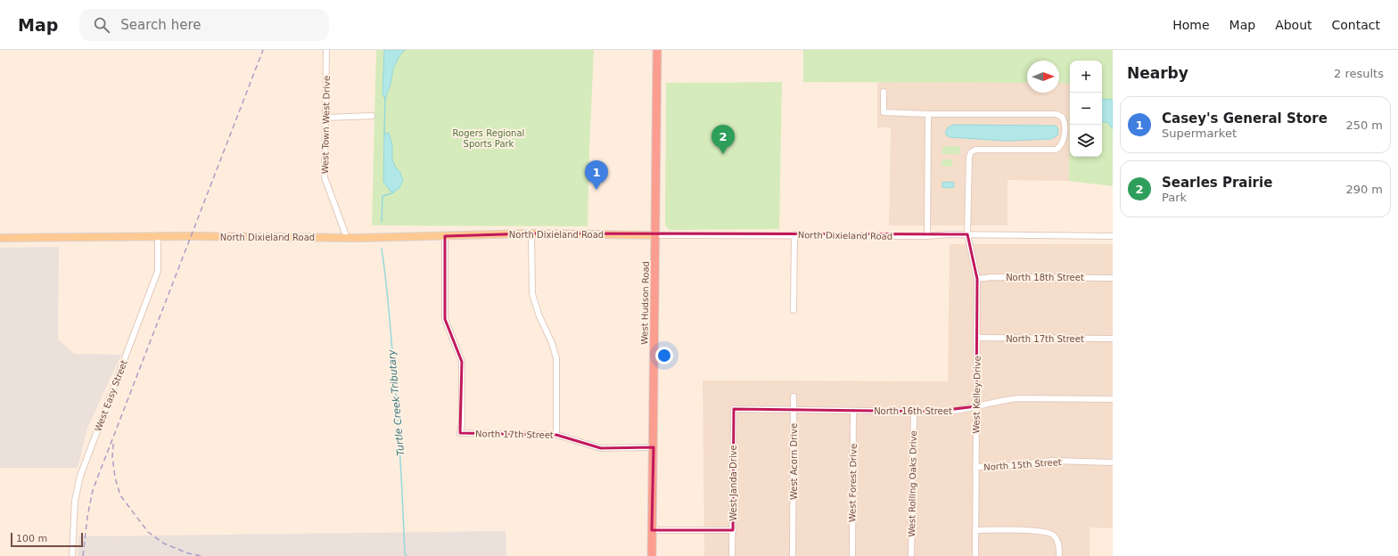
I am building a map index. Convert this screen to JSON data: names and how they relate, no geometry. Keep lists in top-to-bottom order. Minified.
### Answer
{"streets":{"highway":["West Hudson Road"],"main road":["North Dixieland Road"],"street":["West Town West Drive","North 18th Street","North 17th Street","West Kelley Drive","West Easy Street","North 16th Street","West Acorn Drive","North 15th Street","West Janda Drive","West Forest Drive","West Rolling Oaks Drive"]},"crossings":[["West Town West Drive","North Dixieland Road"],["North Dixieland Road","West Hudson Road"],["North Dixieland Road","North 17th Street"],["North Dixieland Road","West Kelley Drive"],["North Dixieland Road","West Easy Street"],["North 18th Street","West Kelley Drive"],["West Hudson Road","North 17th Street"],["North 17th Street","West Kelley Drive"],["West Kelley Drive","North 16th Street"],["West Kelley Drive","North 15th Street"],["North 16th Street","West Acorn Drive"],["North 16th Street","West Janda Drive"],["North 16th Street","West Forest Drive"],["North 16th Street","West Rolling Oaks Drive"]],"water":["Turtle Creek Tributary"],"parks":["Rogers Regional Sports Park"],"scale_bar":"100 m","north":"right","page":{"header":"Map","search":"Search here","nav":["Home","Map","About","Contact"],"heading":["Nearby","2 results"],"map_buttons":["+","−"],"list":[{"mark":"1","name":"Casey's General Store","note":"Supermarket","value":"250 m"},{"mark":"2","name":"Searles Prairie","note":"Park","value":"290 m"}],"pins":["2","1"],"scale":"100 m"}}
